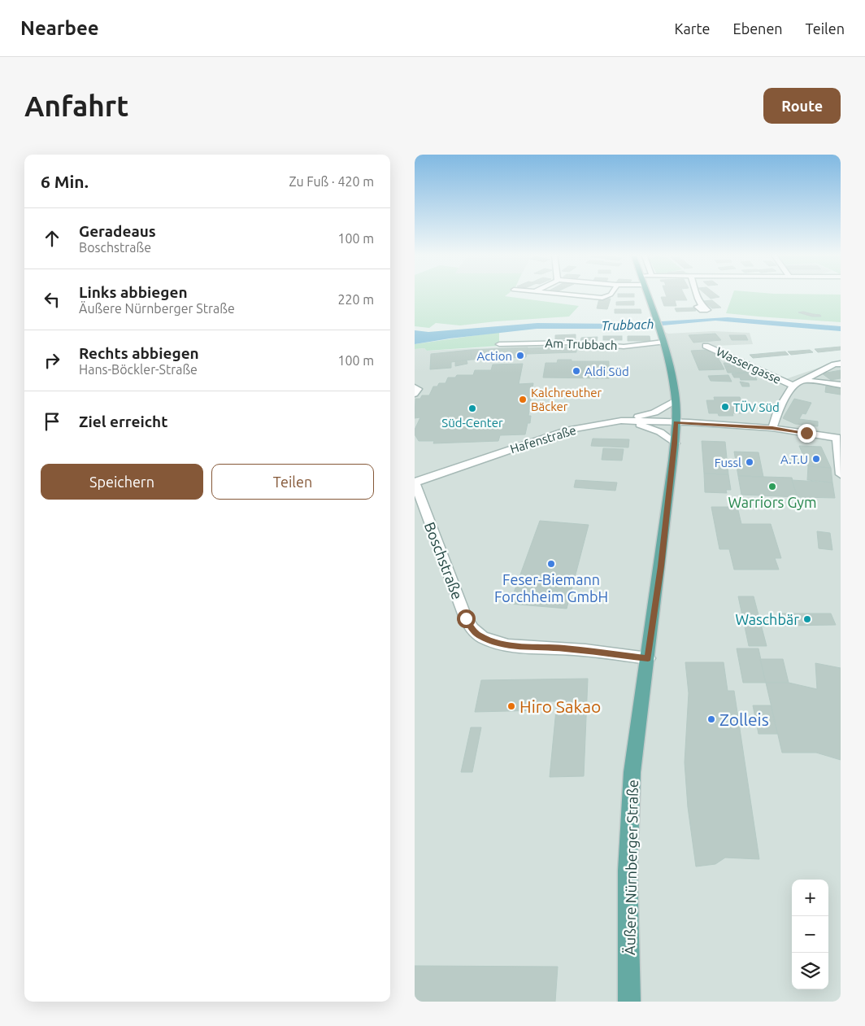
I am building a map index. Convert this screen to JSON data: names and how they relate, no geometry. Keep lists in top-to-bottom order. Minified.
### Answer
{"streets":{"main road":["Äußere Nürnberger Straße"],"street":["Am Trubbach","Wassergasse","Hafenstraße","Boschstraße"]},"crossings":[["Am Trubbach","Äußere Nürnberger Straße"],["Wassergasse","Hafenstraße"],["Hafenstraße","Boschstraße"],["Hafenstraße","Äußere Nürnberger Straße"],["Boschstraße","Äußere Nürnberger Straße"]],"water":["Trubbach"],"places":["Action","Aldi Süd","Kalchreuther Bäcker","TÜV Süd","Süd-Center","A.T.U","Fussl","Warriors Gym","Feser-Biemann Forchheim GmbH","Waschbär","Hiro Sakao","Zolleis"],"page":{"header":"Nearbee","nav":["Karte","Ebenen","Teilen"],"buttons":["Route",["Speichern","Teilen"]],"title":"Anfahrt","heading":["6 Min.","Zu Fuß · 420 m"],"list":[["Geradeaus","Boschstraße","100 m"],["Links abbiegen","Äußere Nürnberger Straße","220 m"],["Rechts abbiegen","Hans-Böckler-Straße","100 m"],"Ziel erreicht"],"map_buttons":["+","−"]}}
